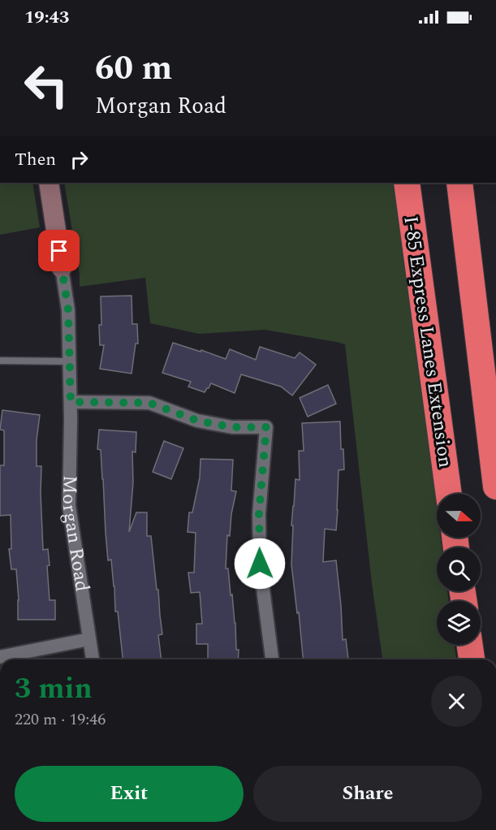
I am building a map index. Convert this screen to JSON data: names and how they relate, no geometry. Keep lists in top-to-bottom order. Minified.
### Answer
{"streets":{"highway":["I-85 Express Lanes Extension"],"street":["Morgan Road"]},"north":"right","page":{"status":"19:43","turn":["60 m","Morgan Road"],"then":"Then","heading":["3 min","220 m · 19:46"],"buttons":["Exit","Share"]}}
